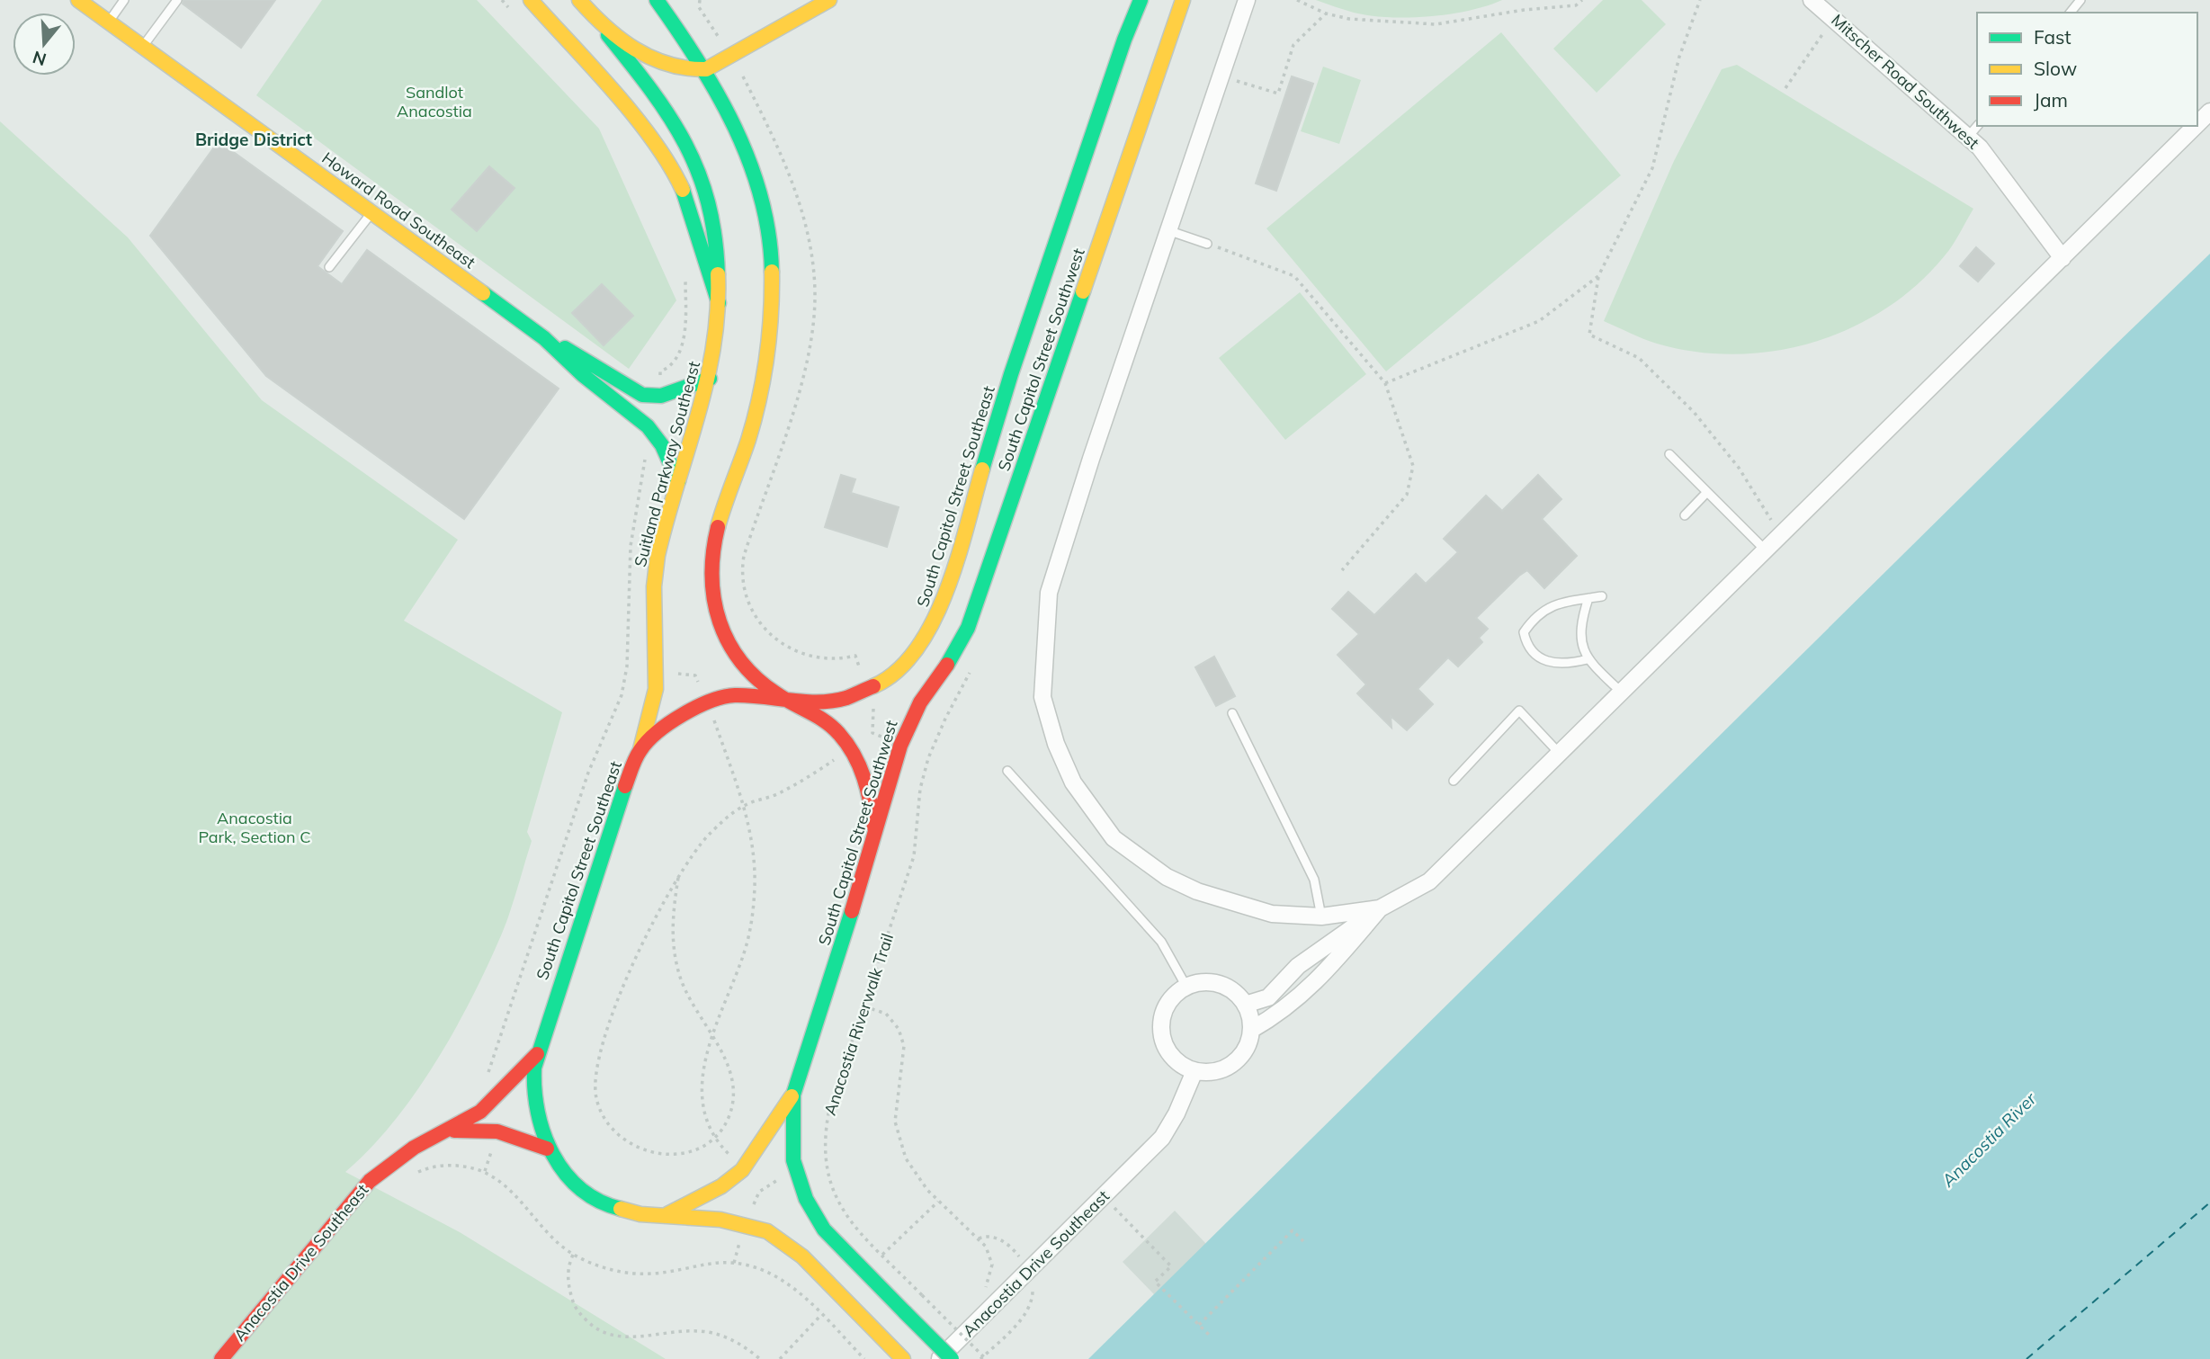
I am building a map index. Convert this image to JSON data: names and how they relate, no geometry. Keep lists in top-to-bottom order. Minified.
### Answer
{"streets":{"main road":["Howard Road Southeast","South Capitol Street Southwest","Suitland Parkway Southeast","South Capitol Street Southeast","Anacostia Drive Southeast"],"street":["Mitscher Road Southwest"],"path":["Anacostia Riverwalk Trail"]},"crossings":[["Howard Road Southeast","Suitland Parkway Southeast"],["Suitland Parkway Southeast","South Capitol Street Southeast"],["South Capitol Street Southeast","Anacostia Drive Southeast"]],"districts":["Bridge District"],"water":["Anacostia River"],"parks":["Sandlot Anacostia","Anacostia Park, Section C"],"legend":["Fast","Slow","Jam"],"north":"bottom"}
